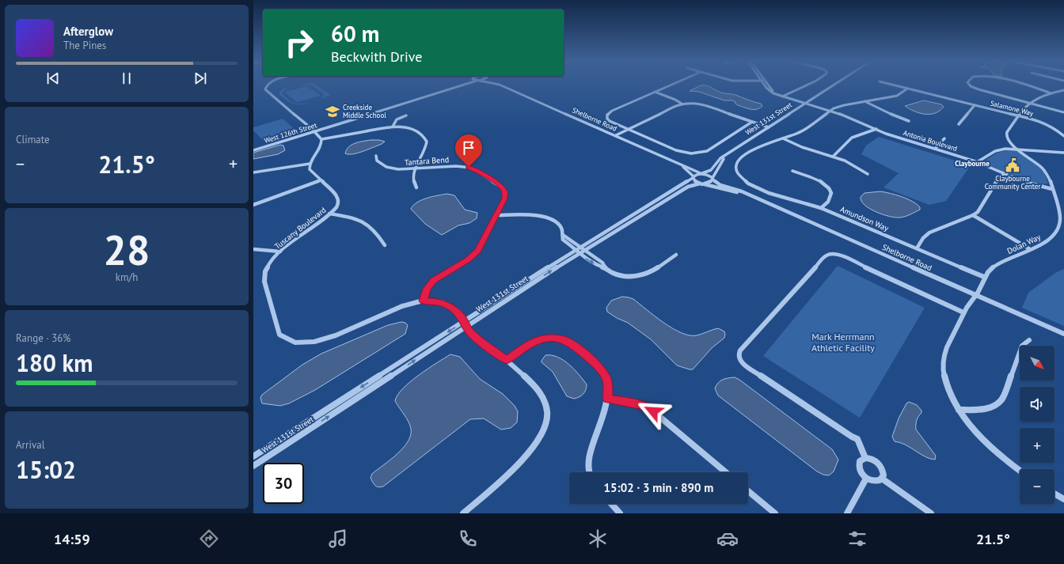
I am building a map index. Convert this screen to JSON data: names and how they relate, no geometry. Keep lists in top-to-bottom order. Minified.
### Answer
{"streets":{"street":["Salamone Way","West 131st Street","Shelborne Road","West 126th Street","Antonia Boulevard","Tantara Bend","Amundson Way","Tuscany Boulevard","Dolan Way"]},"crossings":[["Salamone Way","Dolan Way"],["West 131st Street","Shelborne Road"],["West 131st Street","Antonia Boulevard"],["West 131st Street","Tuscany Boulevard"],["Shelborne Road","Dolan Way"],["Antonia Boulevard","Dolan Way"],["Tantara Bend","Tuscany Boulevard"],["Amundson Way","Dolan Way"]],"districts":["Claybourne"],"parks":["Mark Herrmann Athletic Facility"],"places":{"school or university":["Creekside Middle School"],"public building":["Claybourne Community Center"]},"north":"bottom right","page":{"turn":["60 m","Beckwith Drive"],"song":["Afterglow","The Pines"],"tile":["Climate",["28","km/h"],["Range · 36%","180 km"],["Arrival","15:02"]],"heat":["−","21.5°","+"],"map_buttons":["+","−"],"limit":"30","trip":"15:02 · 3 min · 890 m","tabs":["14:59","21.5°"]}}
